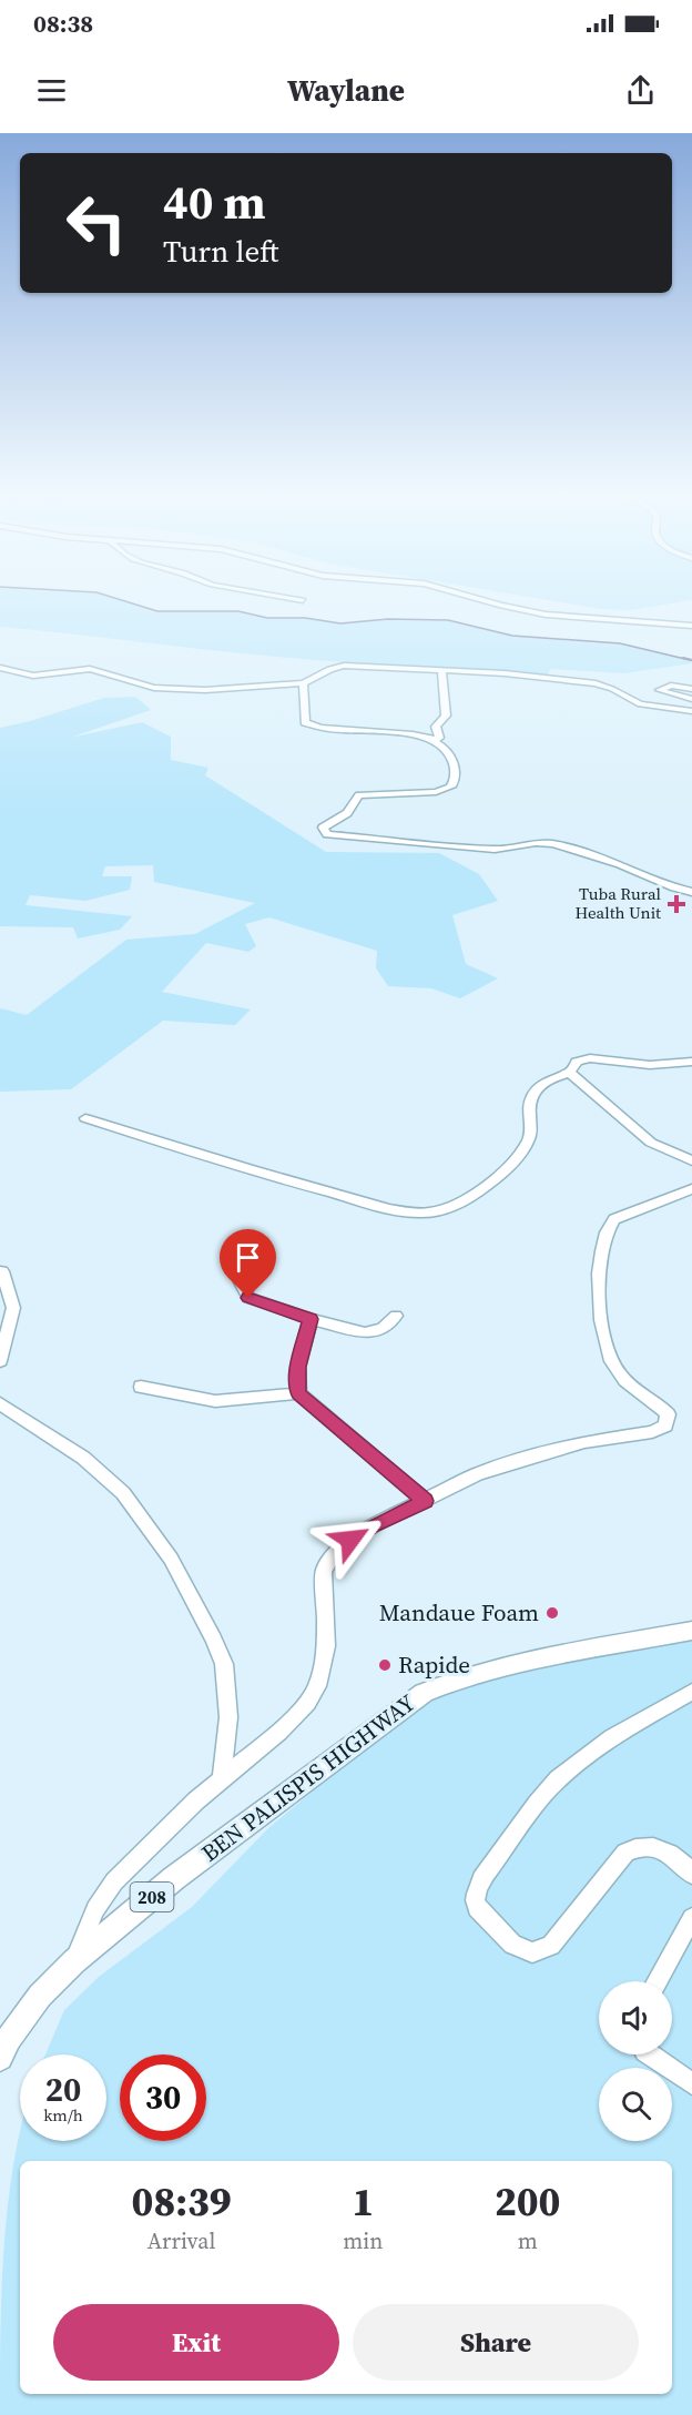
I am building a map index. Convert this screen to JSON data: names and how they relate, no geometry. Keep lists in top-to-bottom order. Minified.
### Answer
{"streets":{"main road":["BEN PALISPIS HIGHWAY","208"]},"places":{"health":["Tuba Rural Health Unit"],"other":["Mandaue Foam","Rapide"]},"page":{"status":"08:38","header":"Waylane","turn":["40 m","Turn left"],"speed":"20 km/h","limit":"30","eta":["08:39","Arrival","1","min","200","m"],"buttons":["Exit","Share"]}}
